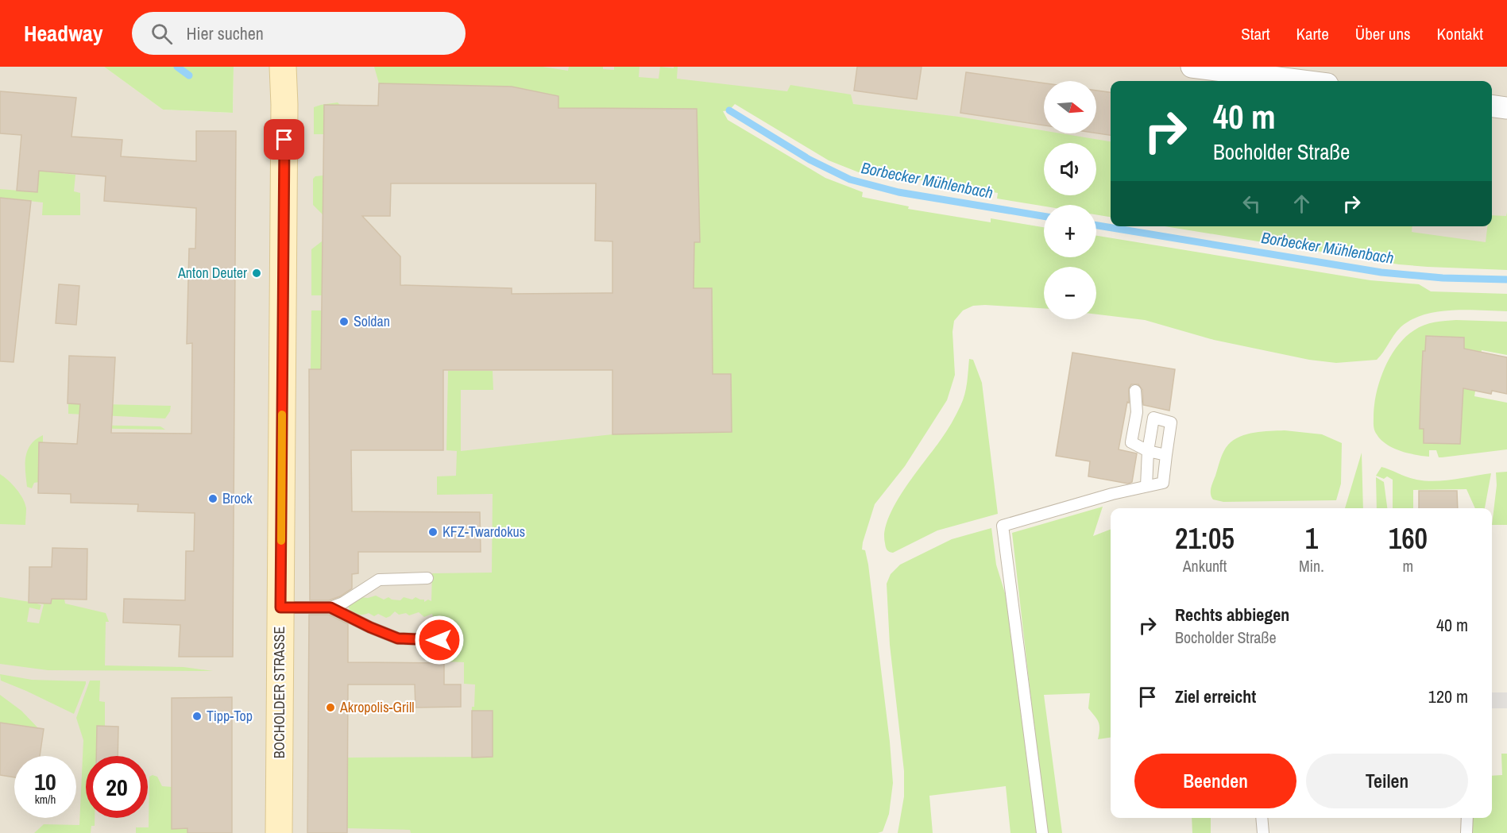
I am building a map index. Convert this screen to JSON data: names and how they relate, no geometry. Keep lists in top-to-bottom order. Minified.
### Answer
{"streets":{"main road":["BOCHOLDER STRASSE"]},"water":["Borbecker Mühlenbach"],"places":["Anton Deuter","Soldan","Brock","KFZ-Twardokus","Akropolis-Grill","Tipp-Top"],"north":"right","page":{"header":"Headway","search":"Hier suchen","nav":["Start","Karte","Über uns","Kontakt"],"map_buttons":["+","−"],"turn":["40 m","Bocholder Straße"],"eta":["21:05","Ankunft","1","Min.","160","m"],"list":[{"name":"Rechts abbiegen","note":"Bocholder Straße","value":"40 m"},{"name":"Ziel erreicht","value":"120 m"}],"buttons":["Beenden","Teilen"],"speed":"10 km/h","limit":"20"}}
